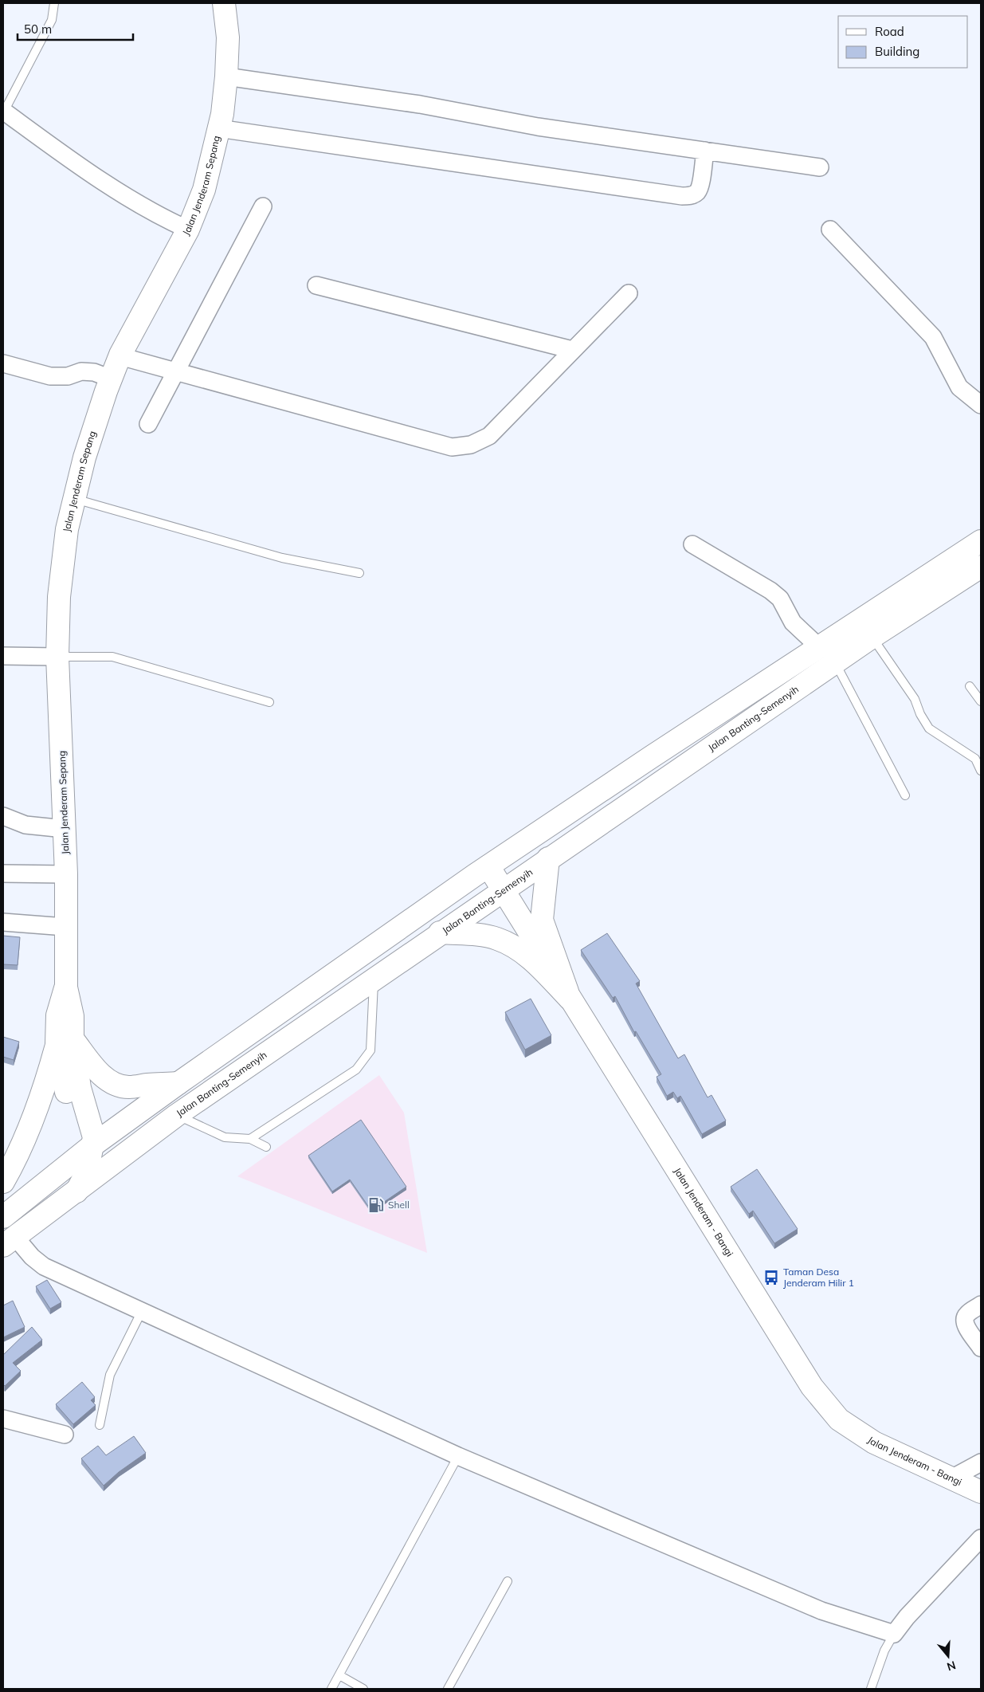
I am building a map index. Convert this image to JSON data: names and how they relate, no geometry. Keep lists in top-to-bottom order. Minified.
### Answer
{"streets":{"main road":["Jalan Jenderam Sepang","Jalan Banting-Semenyih","Jalan Jenderam - Bangi"]},"crossings":[["Jalan Banting-Semenyih","Jalan Jenderam - Bangi"]],"places":{"fuel station":["Shell"],"bus stop":["Taman Desa Jenderam Hilir 1"]},"legend":["Road","Building"],"scale_bar":"50 m","north":"bottom"}
